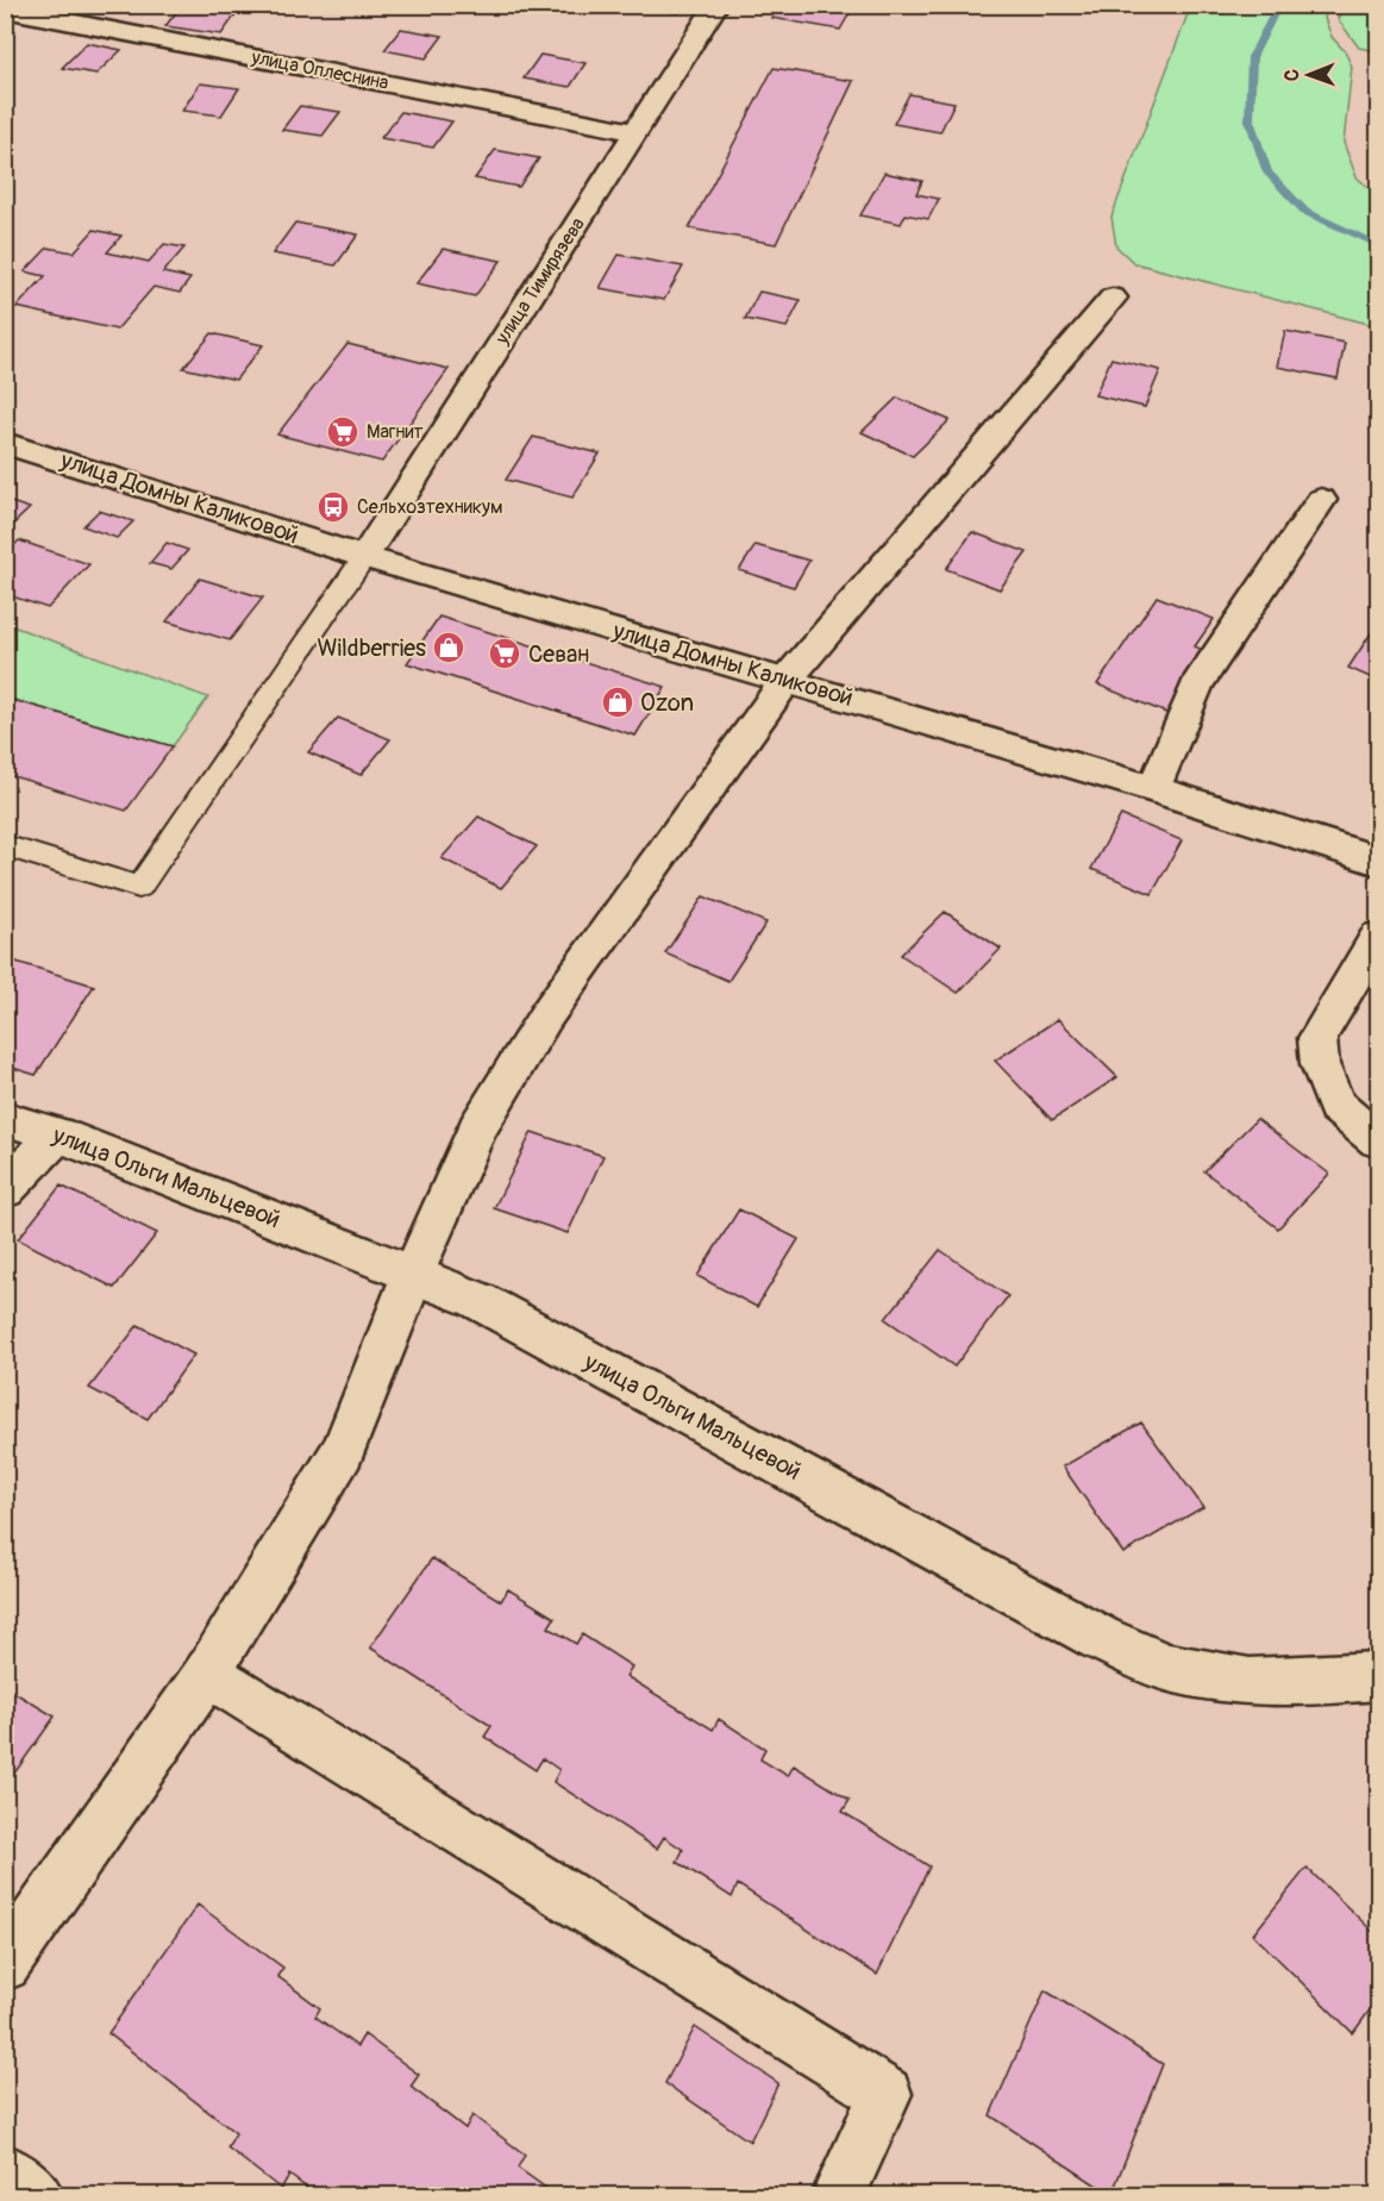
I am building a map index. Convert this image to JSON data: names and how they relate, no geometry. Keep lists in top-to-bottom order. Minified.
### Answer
{"streets":{"street":["улица Оплеснина","улица Тимирязева","улица Домны Каликовой","улица Ольги Мальцевой"]},"crossings":[["улица Оплеснина","улица Тимирязева"],["улица Тимирязева","улица Домны Каликовой"]],"places":{"supermarket":["Магнит","Севан"],"bus stop":["Сельхозтехникум"],"shop":["Wildberries","Ozon"]},"north":"left"}
